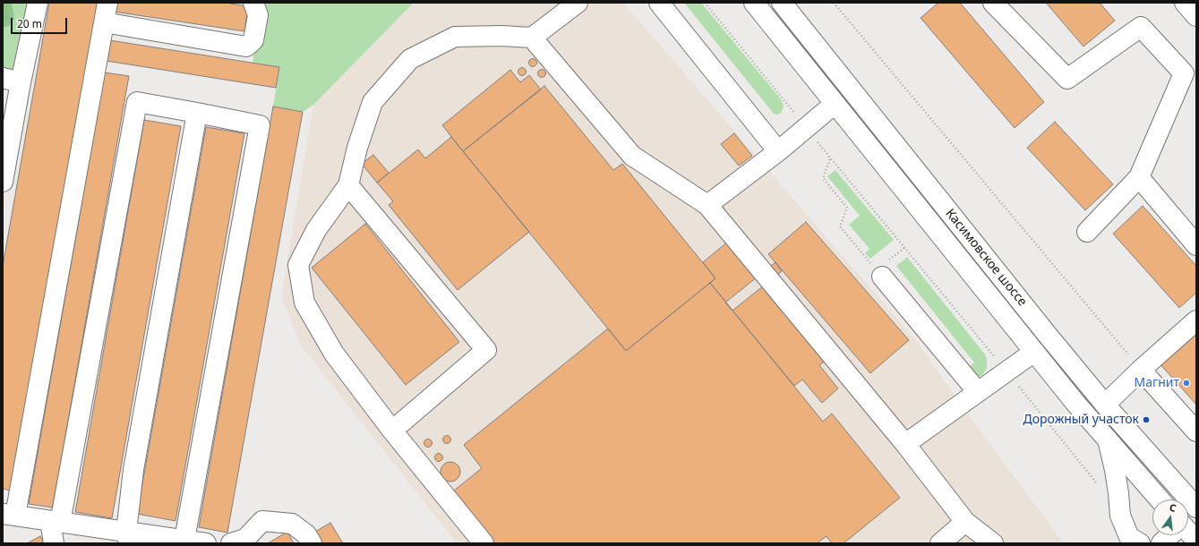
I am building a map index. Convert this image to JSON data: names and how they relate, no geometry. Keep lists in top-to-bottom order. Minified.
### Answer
{"streets":{"main road":["Касимовское шоссе"]},"places":["Магнит","Дорожный участок"],"scale_bar":"20 m","north":"top"}
